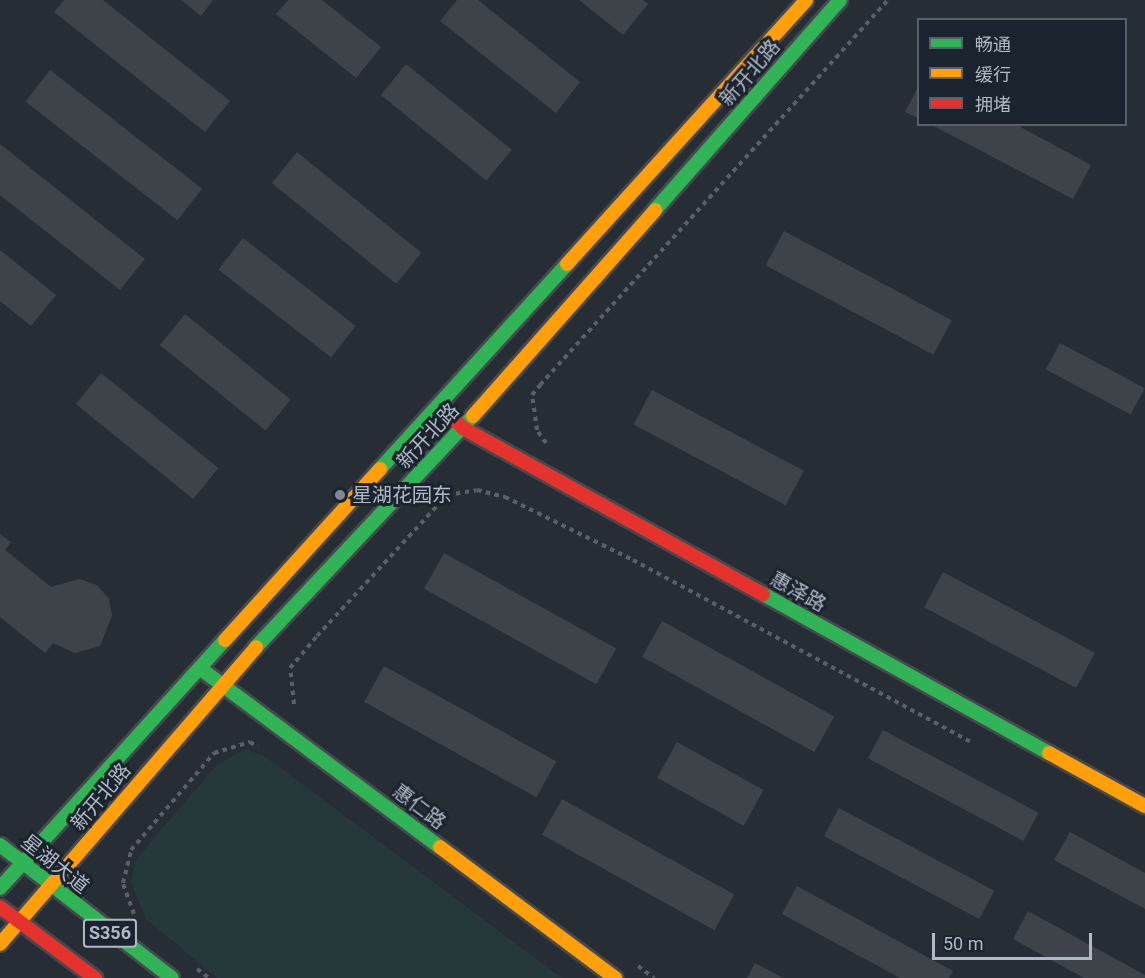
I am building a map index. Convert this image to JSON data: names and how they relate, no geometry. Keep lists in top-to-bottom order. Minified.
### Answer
{"streets":{"main road":["新开北路","惠泽路","惠仁路","星湖大道","S356"]},"crossings":[["新开北路","惠泽路"],["新开北路","惠仁路"],["新开北路","星湖大道"],["新开北路","S356"]],"places":["星湖花园东"],"legend":["畅通","缓行","拥堵"],"scale_bar":"50 m"}
